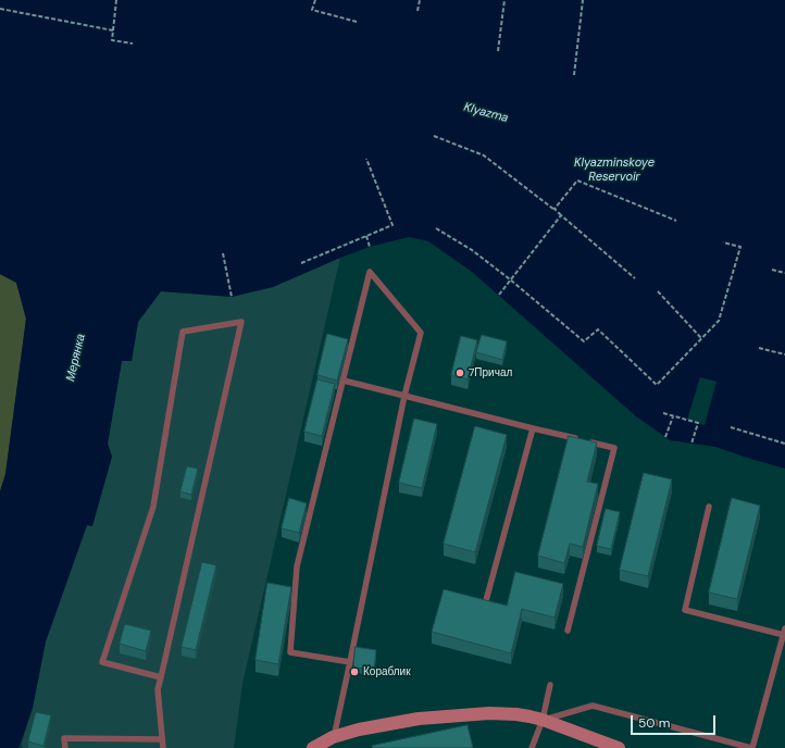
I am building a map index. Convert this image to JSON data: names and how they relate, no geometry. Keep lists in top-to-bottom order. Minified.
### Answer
{"water":["Klyazma","Klyazminskoye Reservoir","Мерянка"],"places":["7Причал","Кораблик"],"scale_bar":"50 m"}
